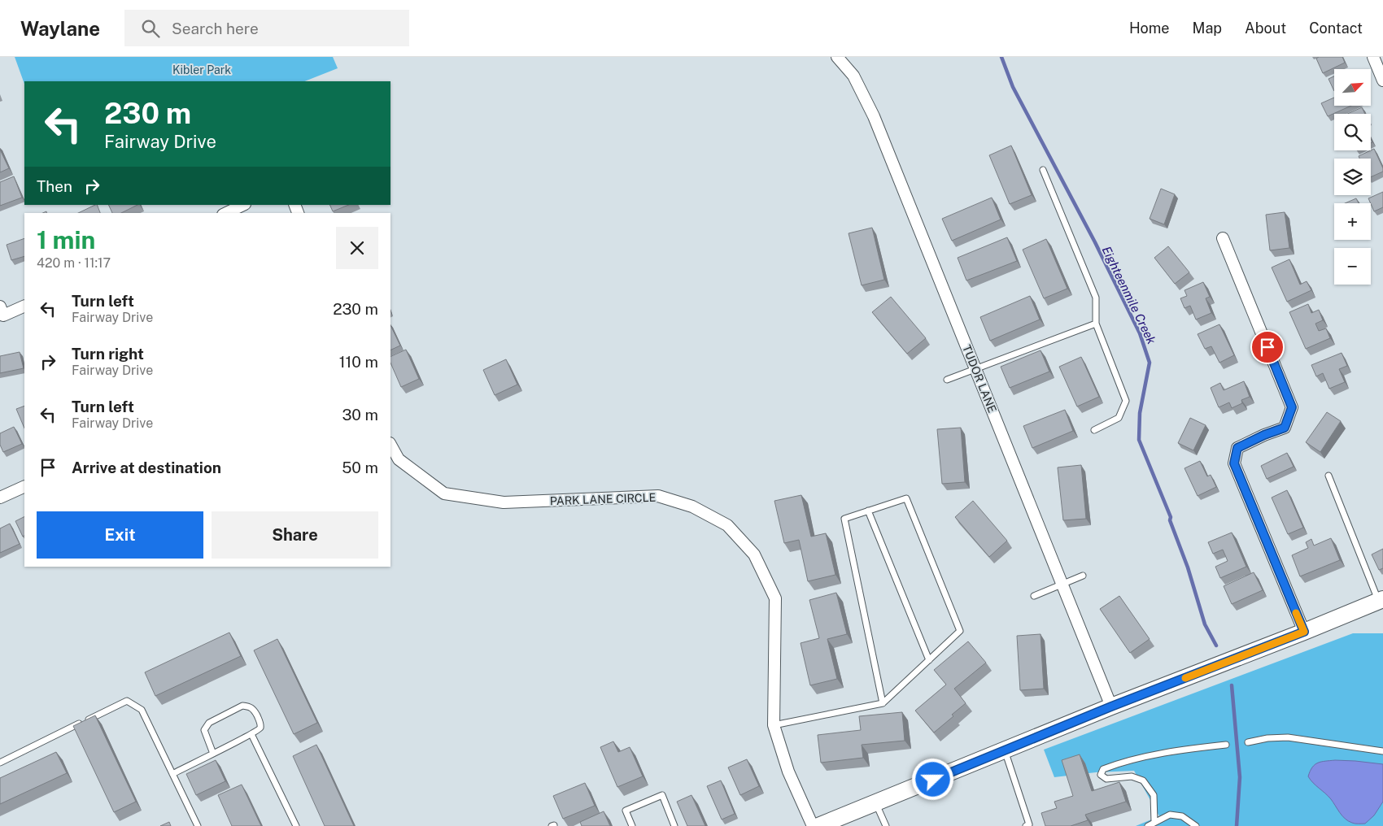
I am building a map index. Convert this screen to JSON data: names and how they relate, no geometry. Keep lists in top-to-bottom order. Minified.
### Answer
{"streets":{"street":["TUDOR LANE","PARK LANE CIRCLE"]},"water":["Eighteenmile Creek"],"parks":["Kibler Park"],"north":"top right","page":{"header":"Waylane","search":"Search here","nav":["Home","Map","About","Contact"],"map_buttons":["+","−"],"turn":["230 m","Fairway Drive"],"then":"Then","heading":["1 min","420 m · 11:17"],"list":[{"name":"Turn left","note":"Fairway Drive","value":"230 m"},{"name":"Turn right","note":"Fairway Drive","value":"110 m"},{"name":"Turn left","note":"Fairway Drive","value":"30 m"},{"name":"Arrive at destination","value":"50 m"}],"buttons":["Exit","Share"]}}
